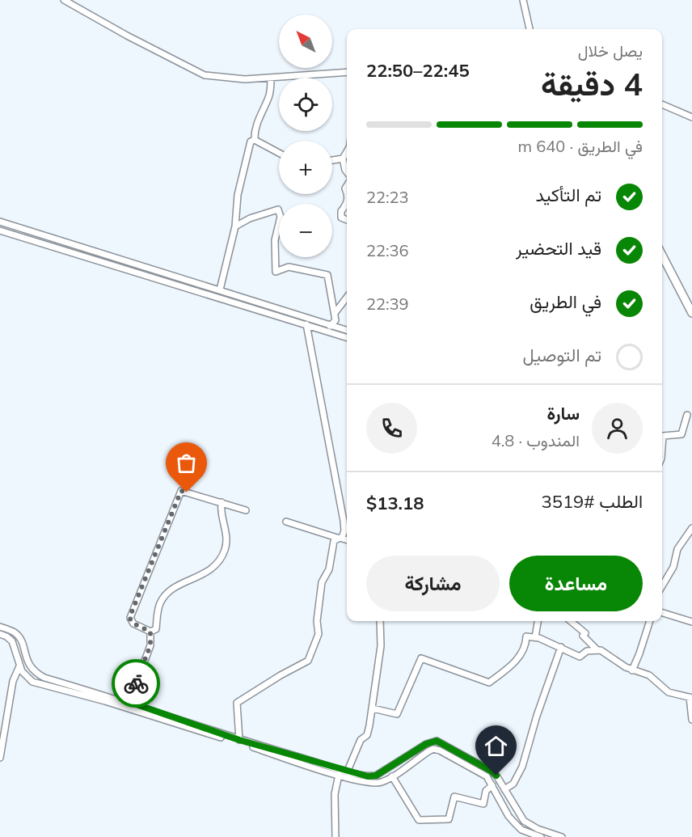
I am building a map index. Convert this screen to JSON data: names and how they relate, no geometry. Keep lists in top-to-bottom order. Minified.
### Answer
{"north":"top left","page":{"map_buttons":["+","−"],"heading":["4 دقيقة","يصل خلال","22:45–22:50"],"panel":["سارة","المندوب · 4.8","الطلب #3519","$13.18"],"bar":"في الطريق · 640 m","list":[["تم التأكيد","22:23"],["قيد التحضير","22:36"],["في الطريق","22:39"],"تم التوصيل"],"buttons":["مساعدة","مشاركة"]}}
